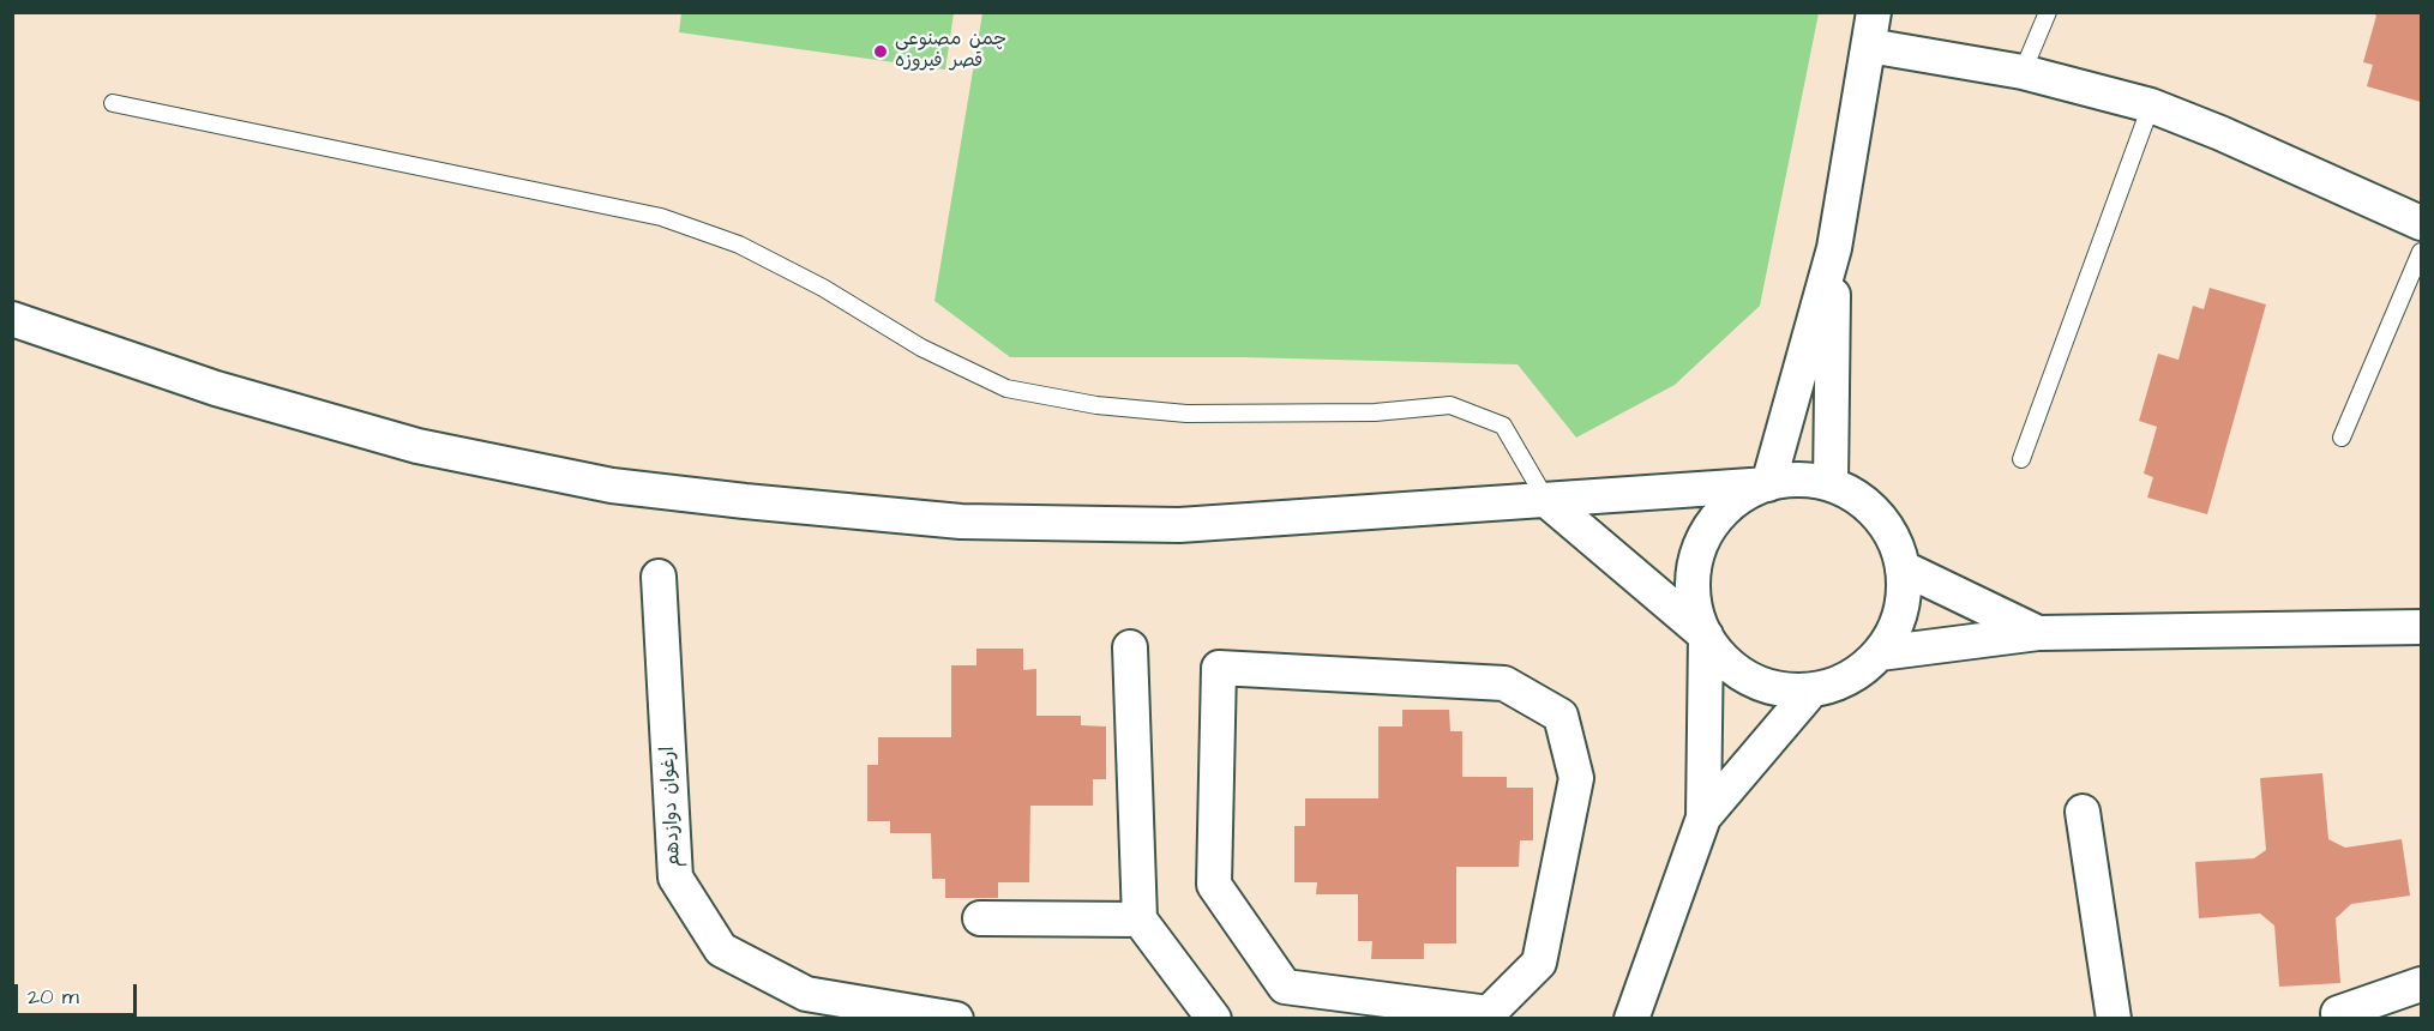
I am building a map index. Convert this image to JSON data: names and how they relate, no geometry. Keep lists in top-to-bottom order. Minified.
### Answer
{"streets":{"street":["ارغوان دوازدهم"]},"places":["چمن مصنوعی قصر فیروزه"],"scale_bar":"20 m"}
